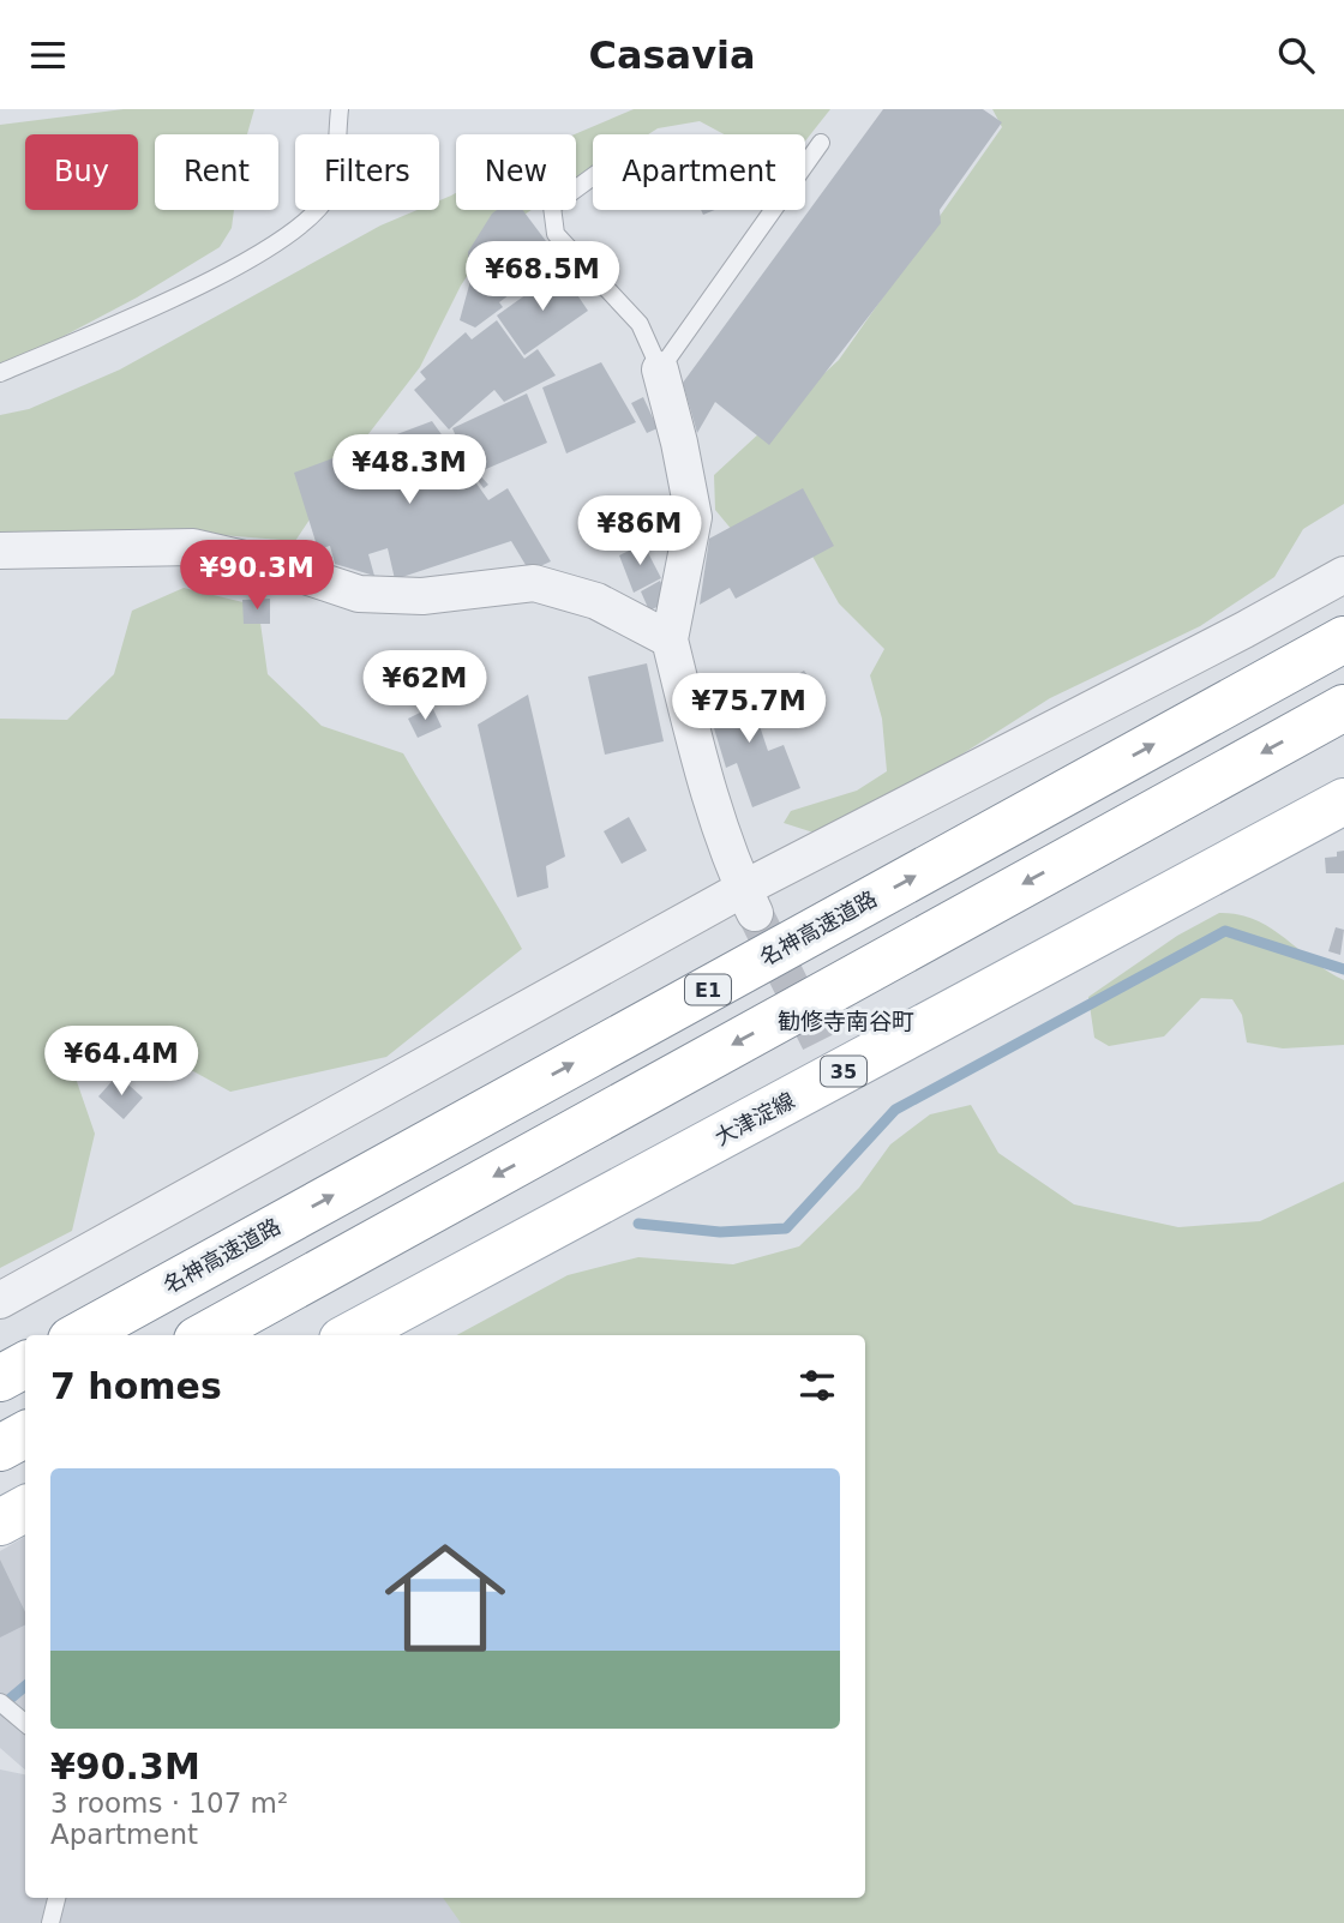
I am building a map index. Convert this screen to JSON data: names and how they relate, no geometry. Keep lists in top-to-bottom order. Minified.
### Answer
{"streets":{"main road":["名神高速道路","E1","35","大津淀線"]},"districts":["勧修寺南谷町"],"page":{"header":"Casavia","chip":["Buy","Rent","Filters","New","Apartment"],"price":["¥68.5M","¥48.3M","¥86M","¥90.3M","¥62M","¥75.7M","¥64.4M"],"heading":"7 homes","list":[{"name":"¥90.3M","note":"3 rooms · 107 m² · Apartment"}]}}
